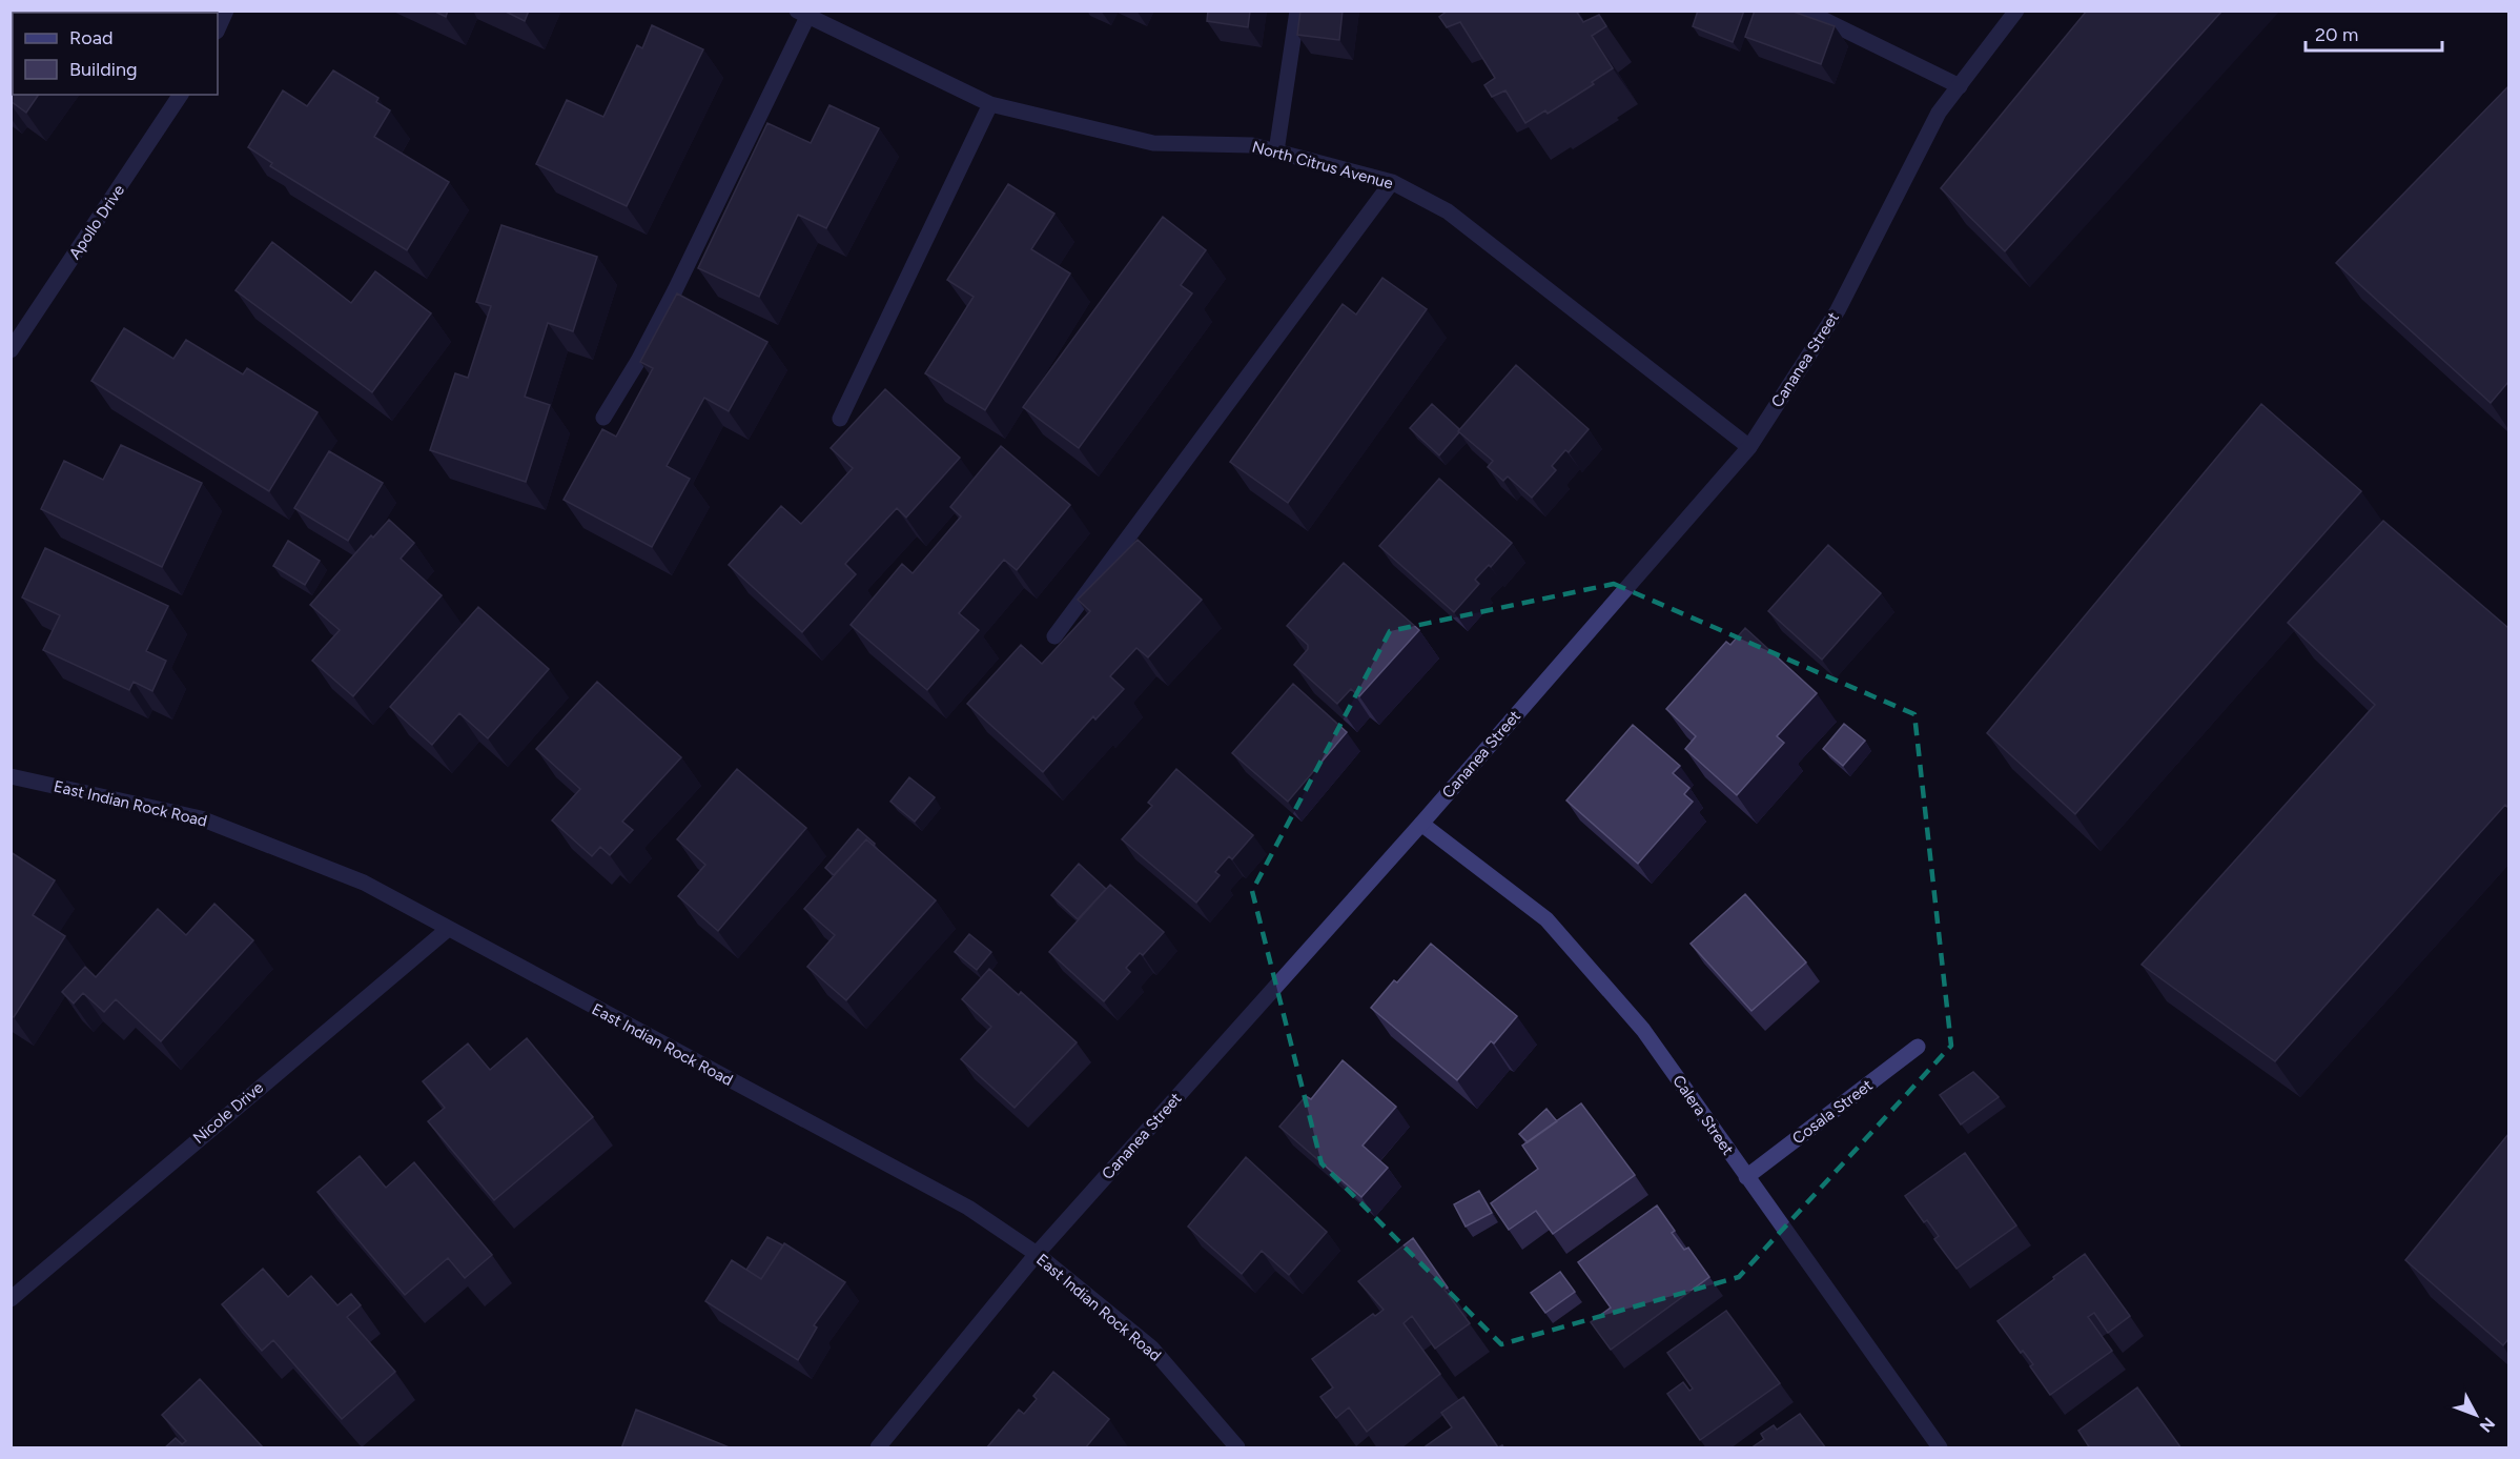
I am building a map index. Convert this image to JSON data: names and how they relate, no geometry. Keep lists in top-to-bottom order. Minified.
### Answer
{"streets":{"street":["North Citrus Avenue","Apollo Drive","Cananea Street","East Indian Rock Road","Cosala Street","Nicole Drive","Calera Street"]},"crossings":[["North Citrus Avenue","Cananea Street"],["Cananea Street","East Indian Rock Road"],["Cananea Street","Calera Street"],["East Indian Rock Road","Nicole Drive"],["Cosala Street","Calera Street"]],"legend":["Road","Building"],"scale_bar":"20 m","north":"bottom right"}
